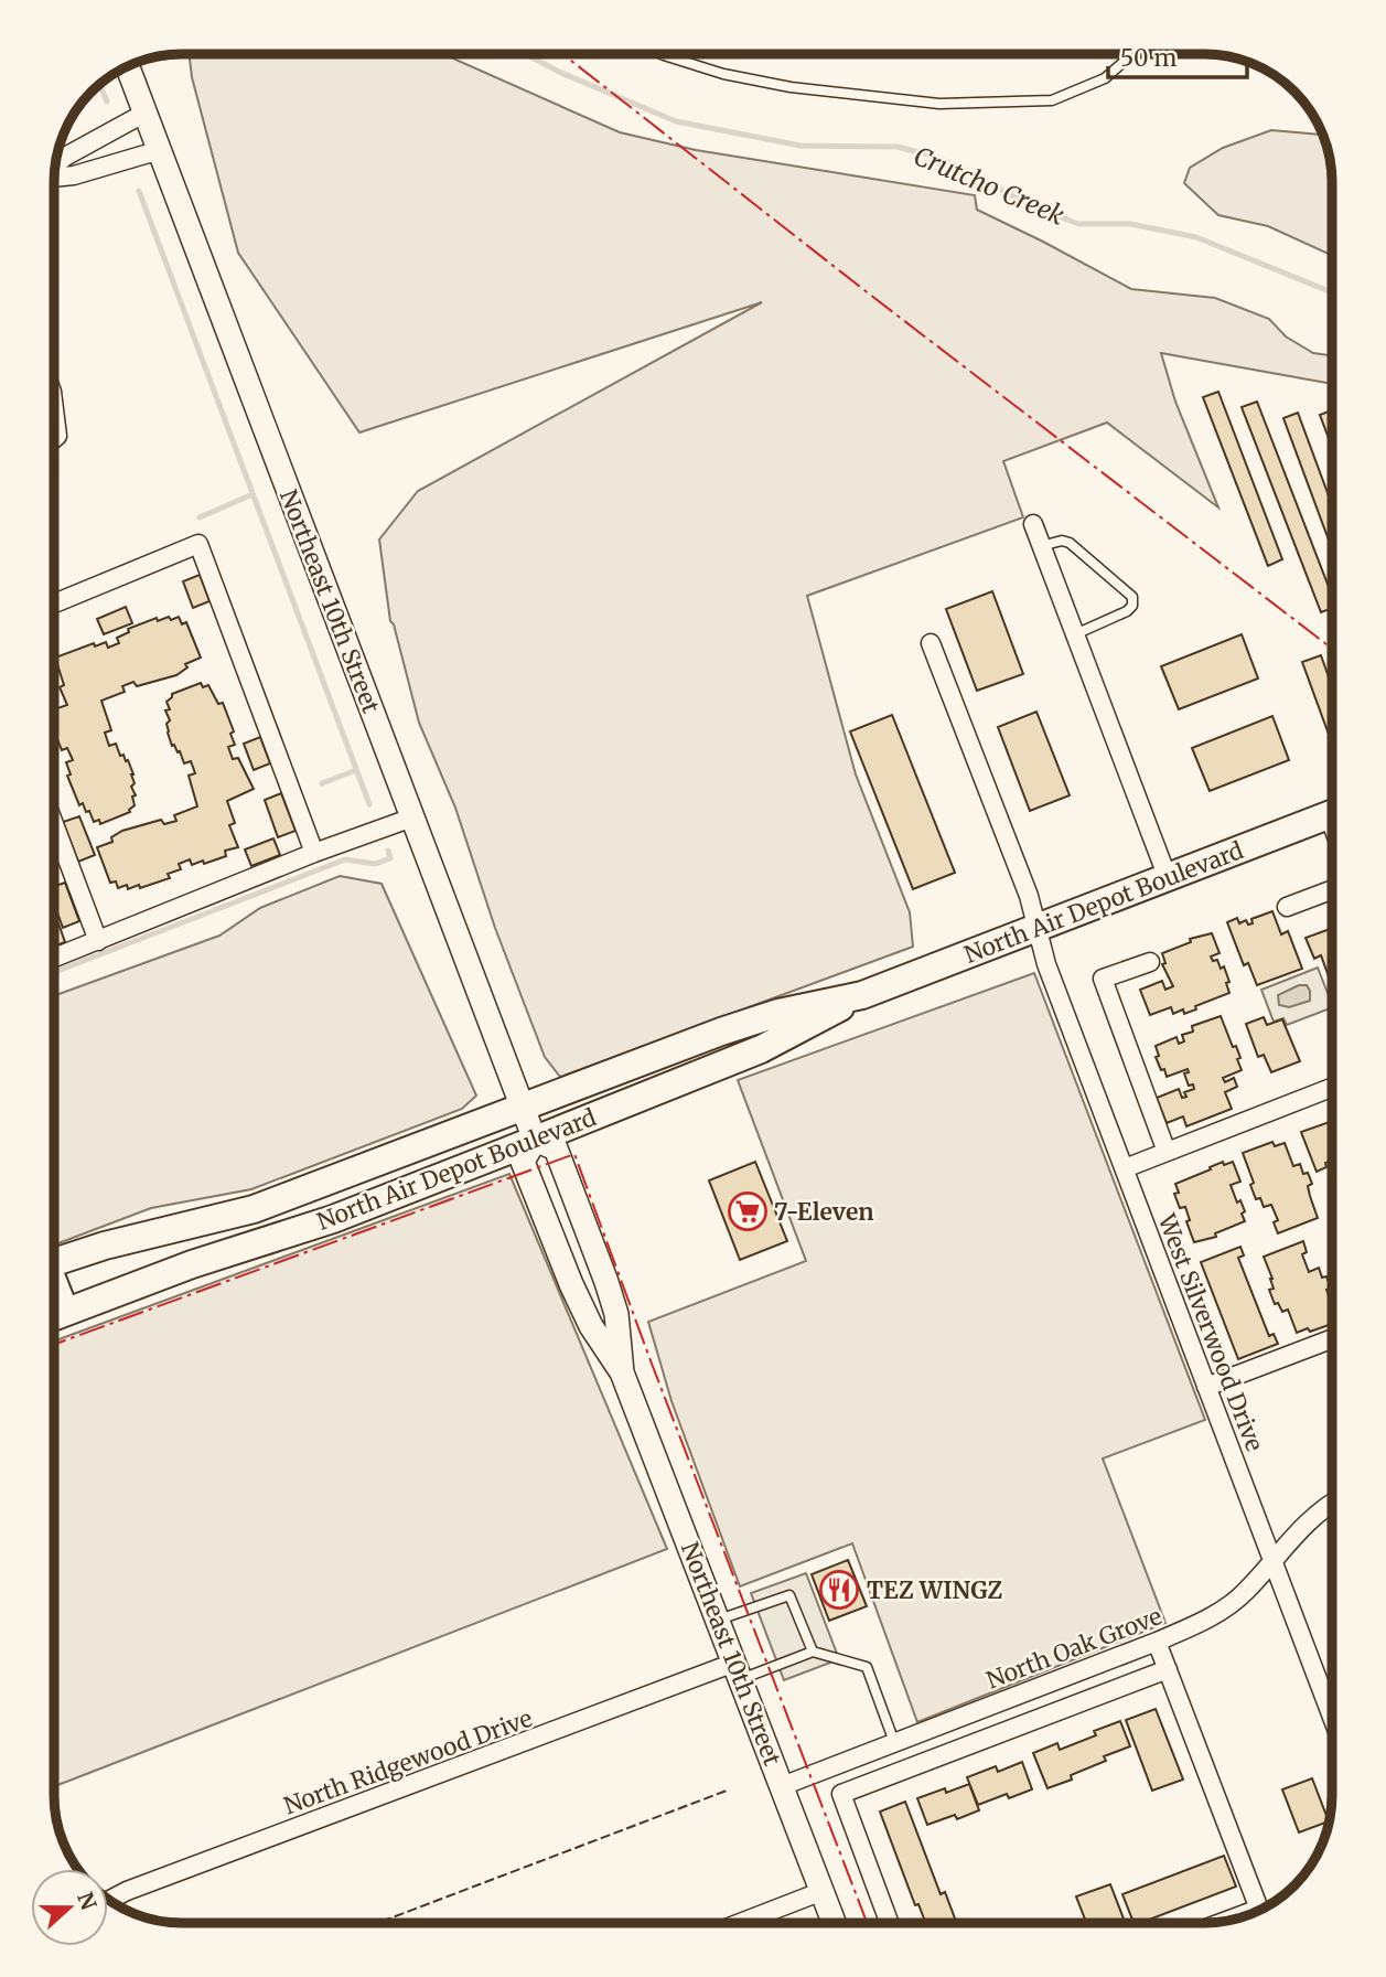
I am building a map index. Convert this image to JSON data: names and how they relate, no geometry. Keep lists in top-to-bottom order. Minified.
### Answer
{"streets":{"main road":["Northeast 10th Street","North Air Depot Boulevard"],"street":["West Silverwood Drive","North Oak Grove","North Ridgewood Drive"]},"crossings":[["Northeast 10th Street","North Air Depot Boulevard"],["Northeast 10th Street","North Oak Grove"],["Northeast 10th Street","North Ridgewood Drive"],["North Air Depot Boulevard","West Silverwood Drive"],["West Silverwood Drive","North Oak Grove"]],"water":["Crutcho Creek"],"places":{"supermarket":["7-Eleven"],"restaurant":["TEZ WINGZ"]},"scale_bar":"50 m","north":"right"}
